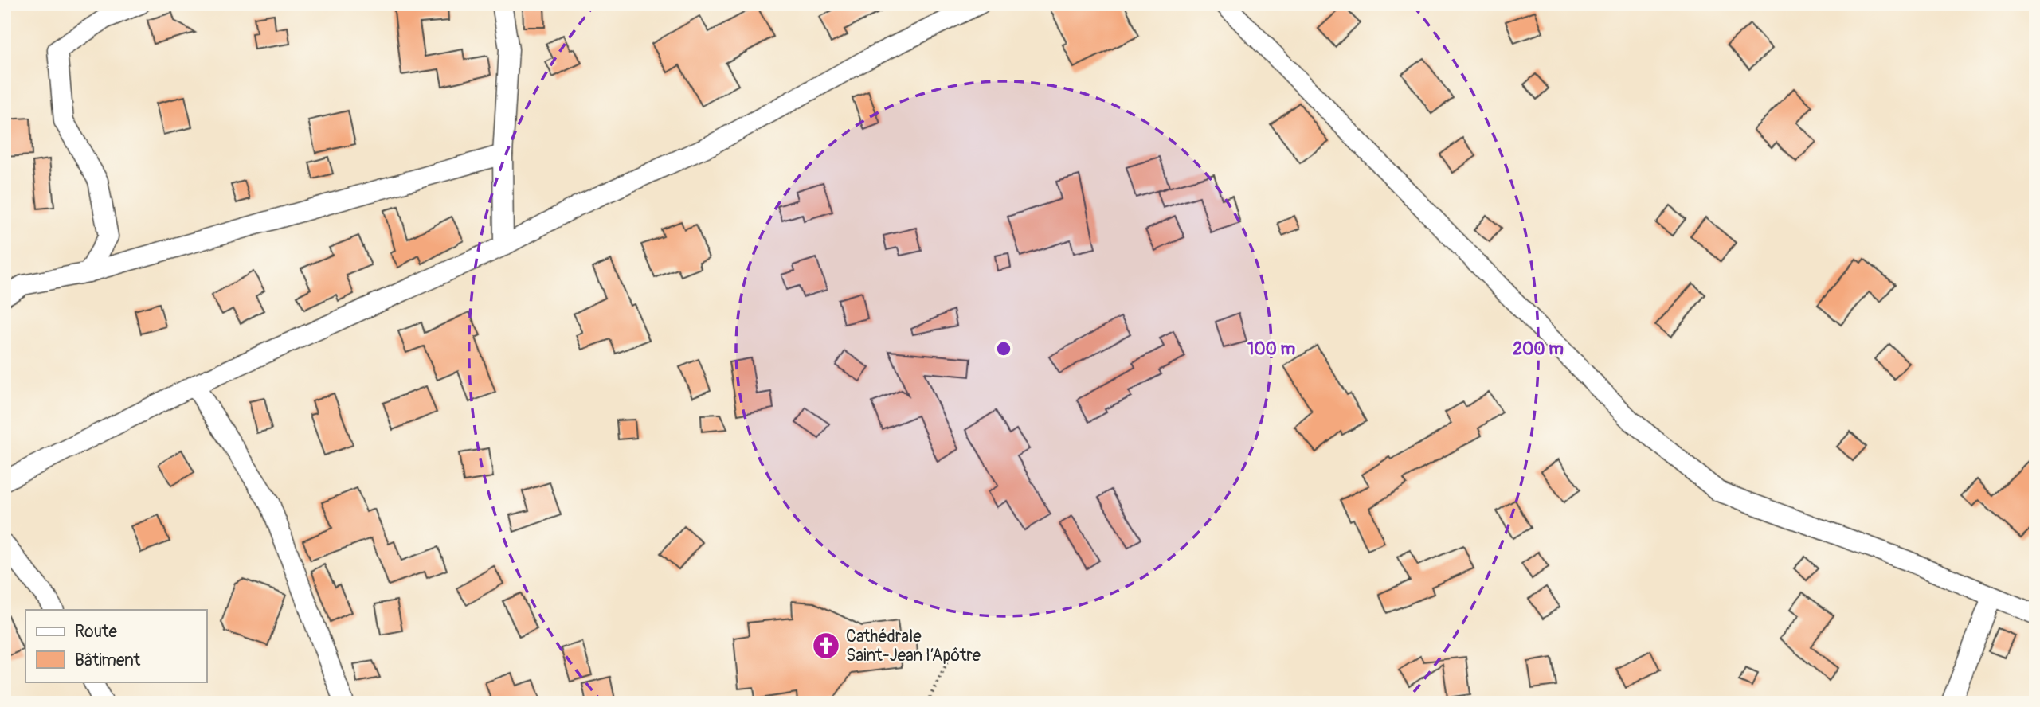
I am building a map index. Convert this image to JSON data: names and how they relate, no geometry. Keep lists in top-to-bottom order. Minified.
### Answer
{"places":{"church":["Cathédrale Saint-Jean l’Apôtre"]},"legend":["Route","Bâtiment"],"rings":["100 m","200 m"]}
